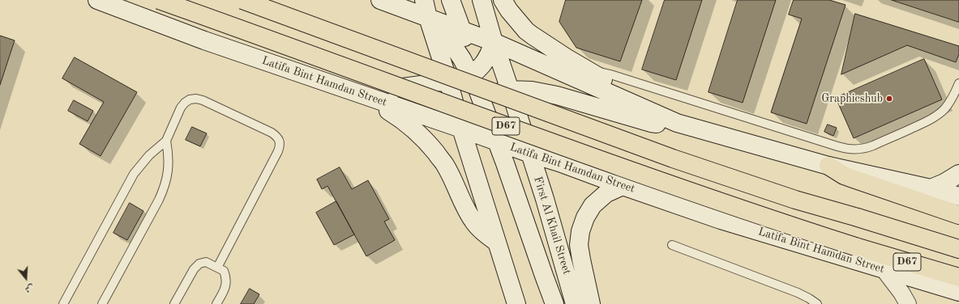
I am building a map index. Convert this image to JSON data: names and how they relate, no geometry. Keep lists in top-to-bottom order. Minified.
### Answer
{"streets":{"main road":["Latifa Bint Hamdan Street","D67","First Al Khail Street"]},"crossings":[["Latifa Bint Hamdan Street","First Al Khail Street"]],"places":["Graphicshub"],"north":"bottom"}
